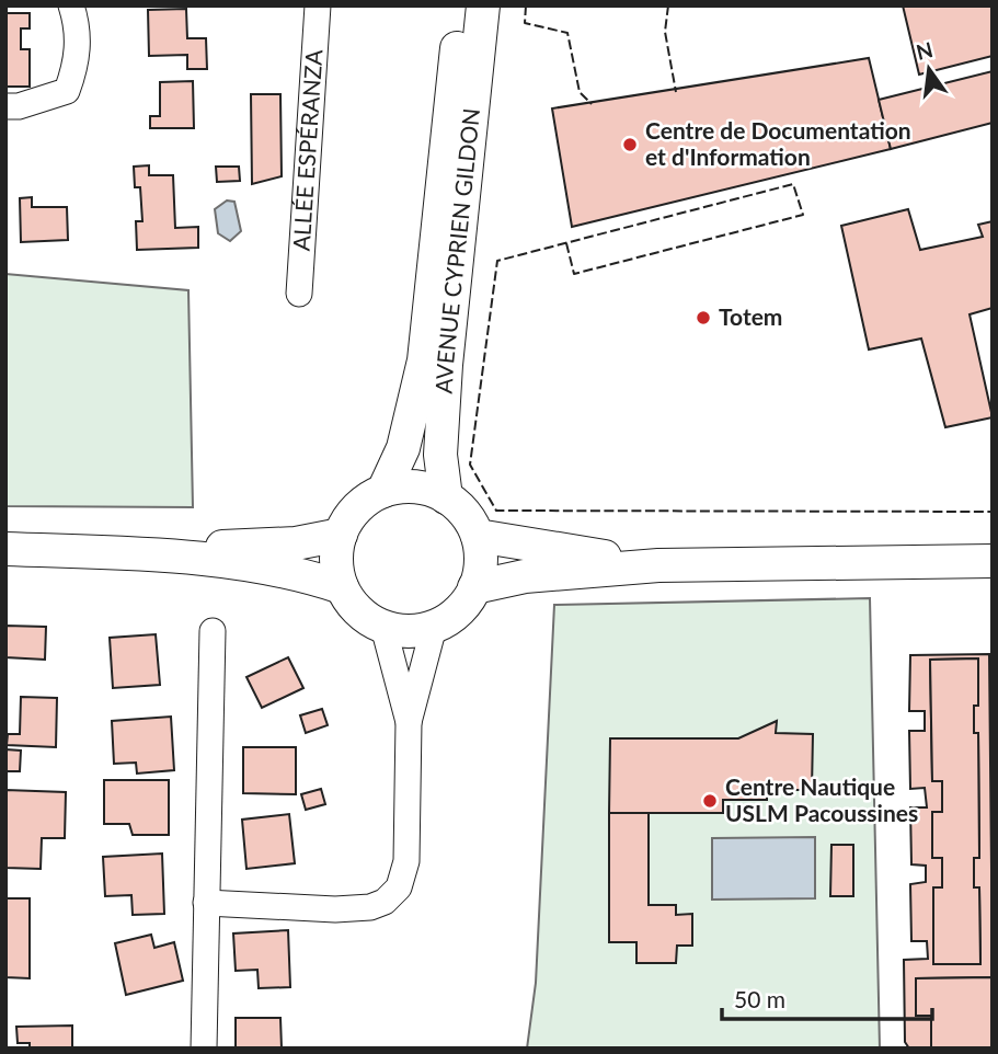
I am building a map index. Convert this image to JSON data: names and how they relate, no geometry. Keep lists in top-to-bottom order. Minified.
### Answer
{"streets":{"street":["ALLÉE ESPÉRANZA","AVENUE CYPRIEN GILDON"]},"places":["Centre de Documentation et d'Information","Totem","Centre Nautique USLM Pacoussines"],"scale_bar":"50 m","north":"top"}
